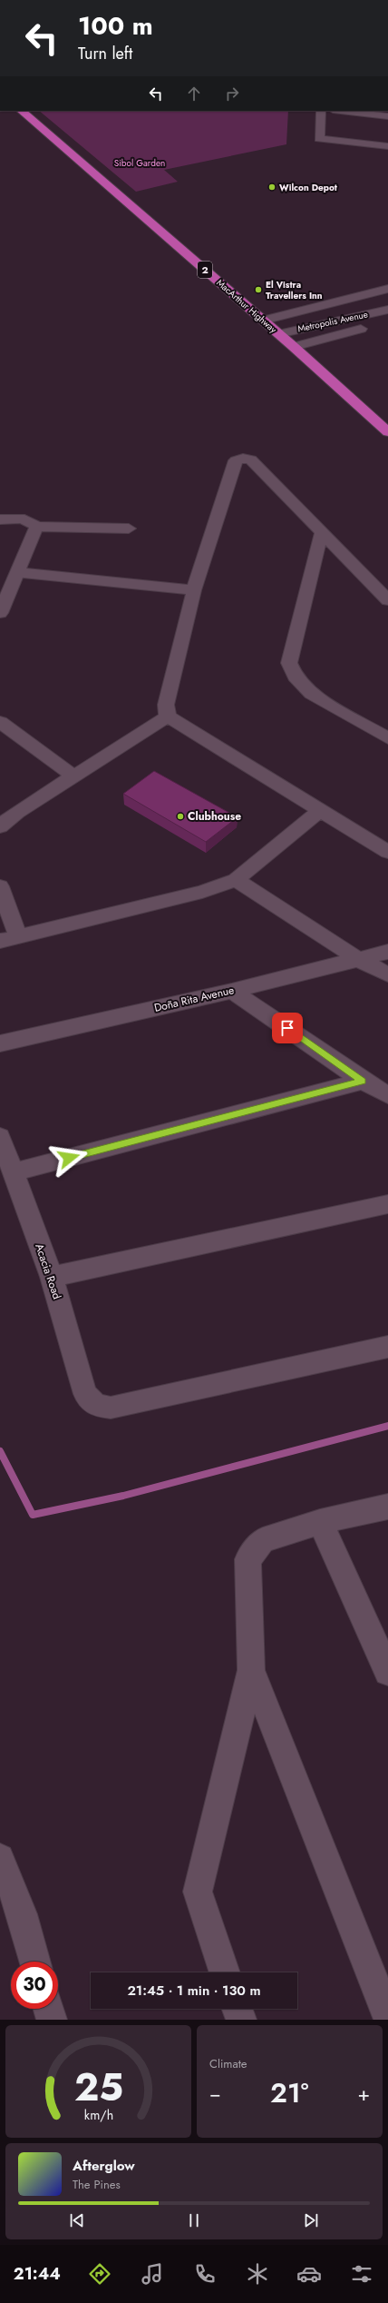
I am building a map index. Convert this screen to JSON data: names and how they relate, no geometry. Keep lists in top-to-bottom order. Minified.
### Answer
{"streets":{"highway":["2","MacArthur Highway"],"street":["Metropolis Avenue","Doña Rita Avenue","Acacia Road"]},"crossings":[["MacArthur Highway","Metropolis Avenue"]],"parks":["Sibol Garden"],"places":["Wilcon Depot","El Vistra Travellers Inn","Clubhouse"],"page":{"turn":["100 m","Turn left"],"limit":"30","trip":"21:45 · 1 min · 130 m","tile":"Climate","heat":["−","21°","+"],"song":["Afterglow","The Pines"],"tabs":"21:44","gauge":["25","km/h"]}}
